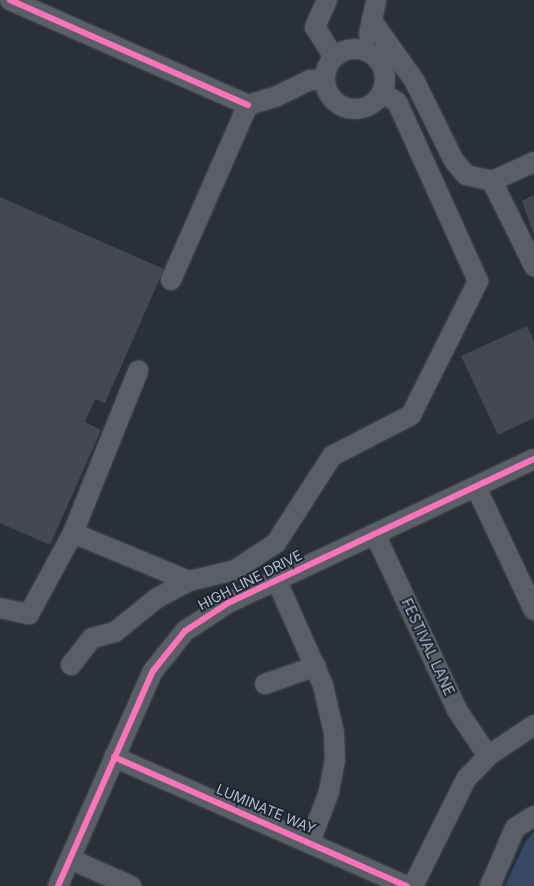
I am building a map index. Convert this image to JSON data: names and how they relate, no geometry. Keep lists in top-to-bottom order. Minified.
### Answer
{"streets":{"street":["HIGH LINE DRIVE","FESTIVAL LANE","LUMINATE WAY"]},"crossings":[["HIGH LINE DRIVE","FESTIVAL LANE"],["HIGH LINE DRIVE","LUMINATE WAY"]]}
